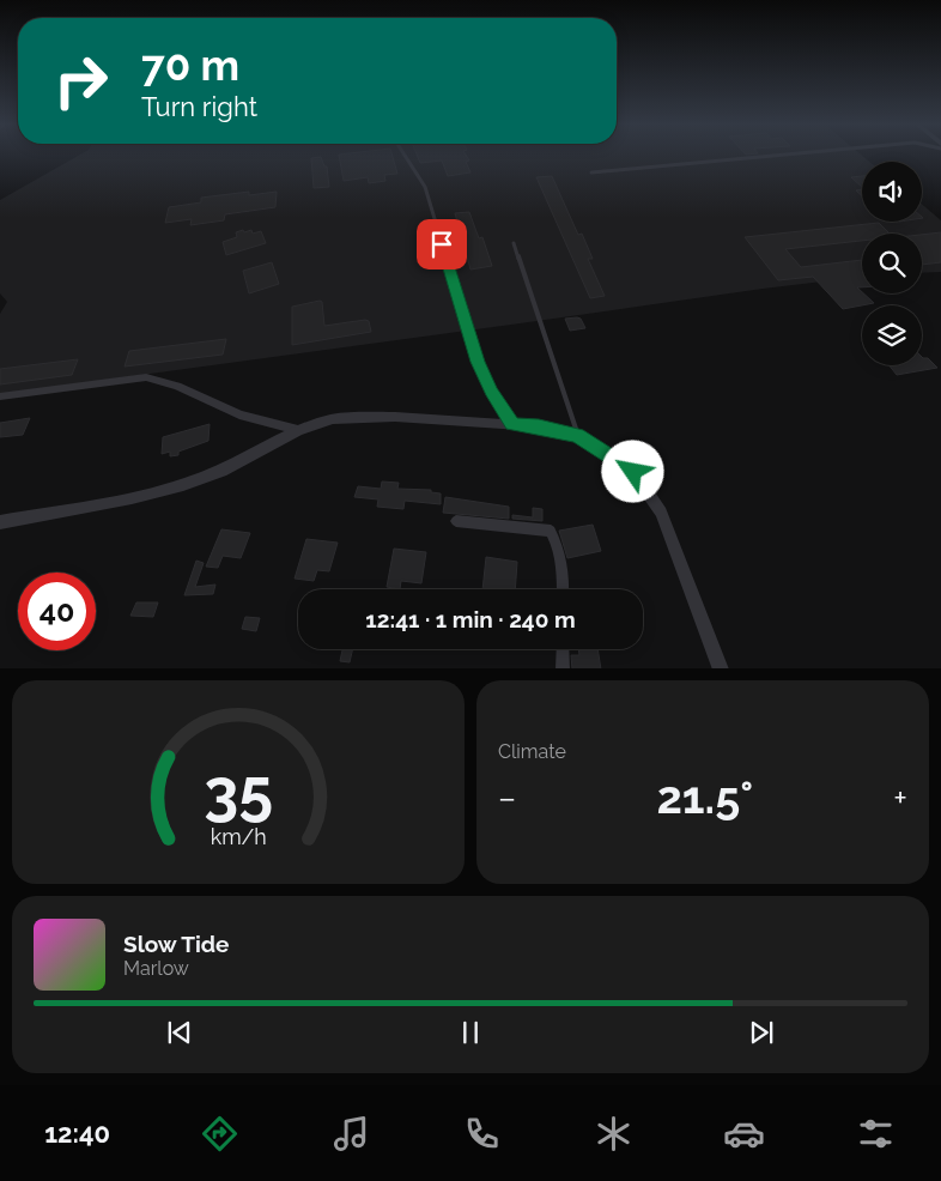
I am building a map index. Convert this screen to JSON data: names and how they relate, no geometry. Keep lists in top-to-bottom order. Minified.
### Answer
{"page":{"turn":["70 m","Turn right"],"limit":"40","trip":"12:41 · 1 min · 240 m","tile":"Climate","heat":["−","21.5°","+"],"song":["Slow Tide","Marlow"],"tabs":"12:40","gauge":["35","km/h"]}}
